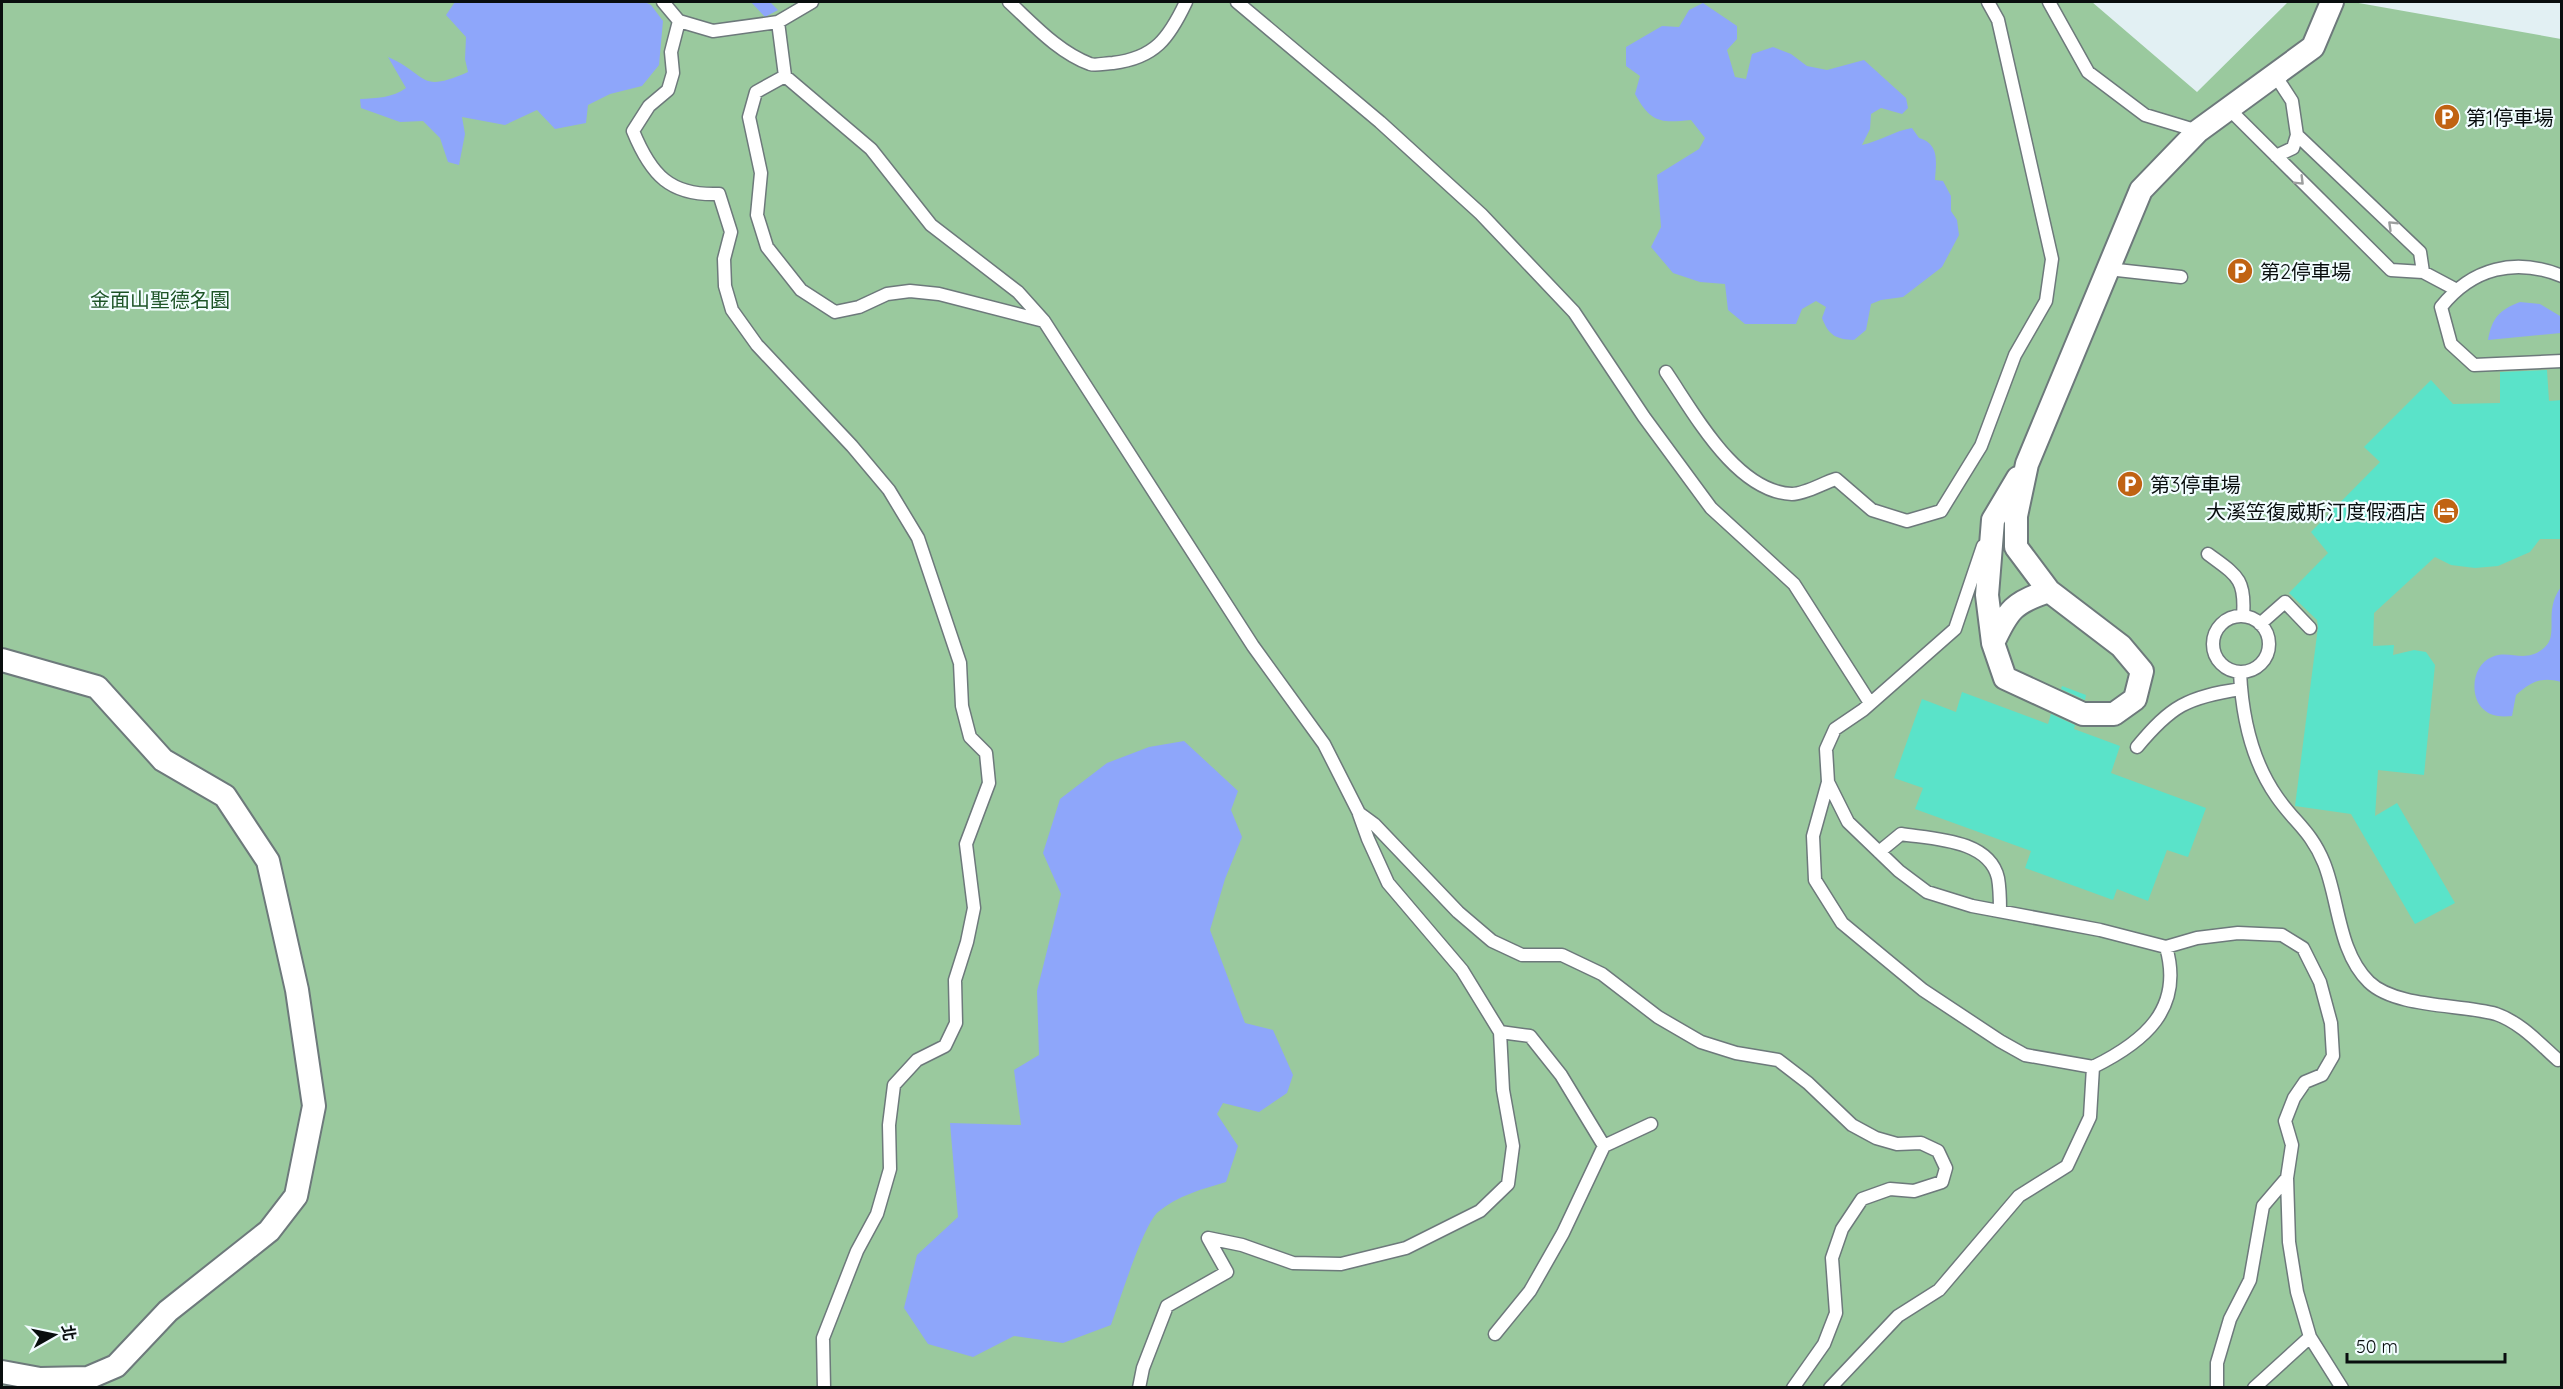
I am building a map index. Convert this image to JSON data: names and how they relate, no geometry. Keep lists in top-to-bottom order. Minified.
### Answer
{"parks":["金面山聖德名園"],"places":{"parking":["第1停車場","第2停車場","第3停車場"],"hotel":["大溪笠復威斯汀度假酒店"]},"scale_bar":"50 m","north":"right"}
